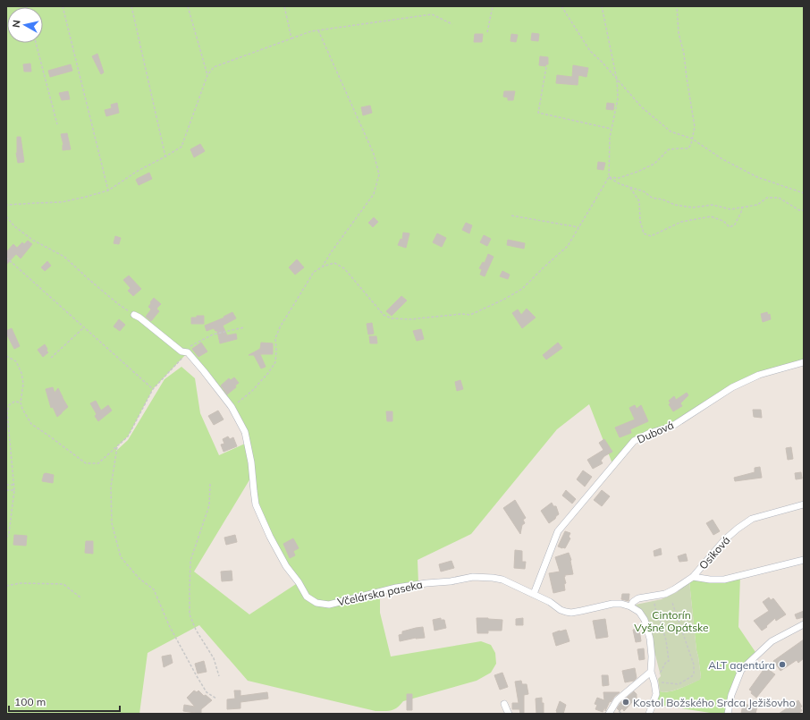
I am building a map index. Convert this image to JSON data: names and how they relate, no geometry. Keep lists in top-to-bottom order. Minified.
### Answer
{"streets":{"street":["Dubová","Osiková","Včelárska paseka"]},"crossings":[["Dubová","Včelárska paseka"],["Osiková","Včelárska paseka"]],"parks":["Cintorín Vyšné Opátske"],"places":["ALT agentúra","Kostol Božského Srdca Ježišovho"],"scale_bar":"100 m","north":"left"}
